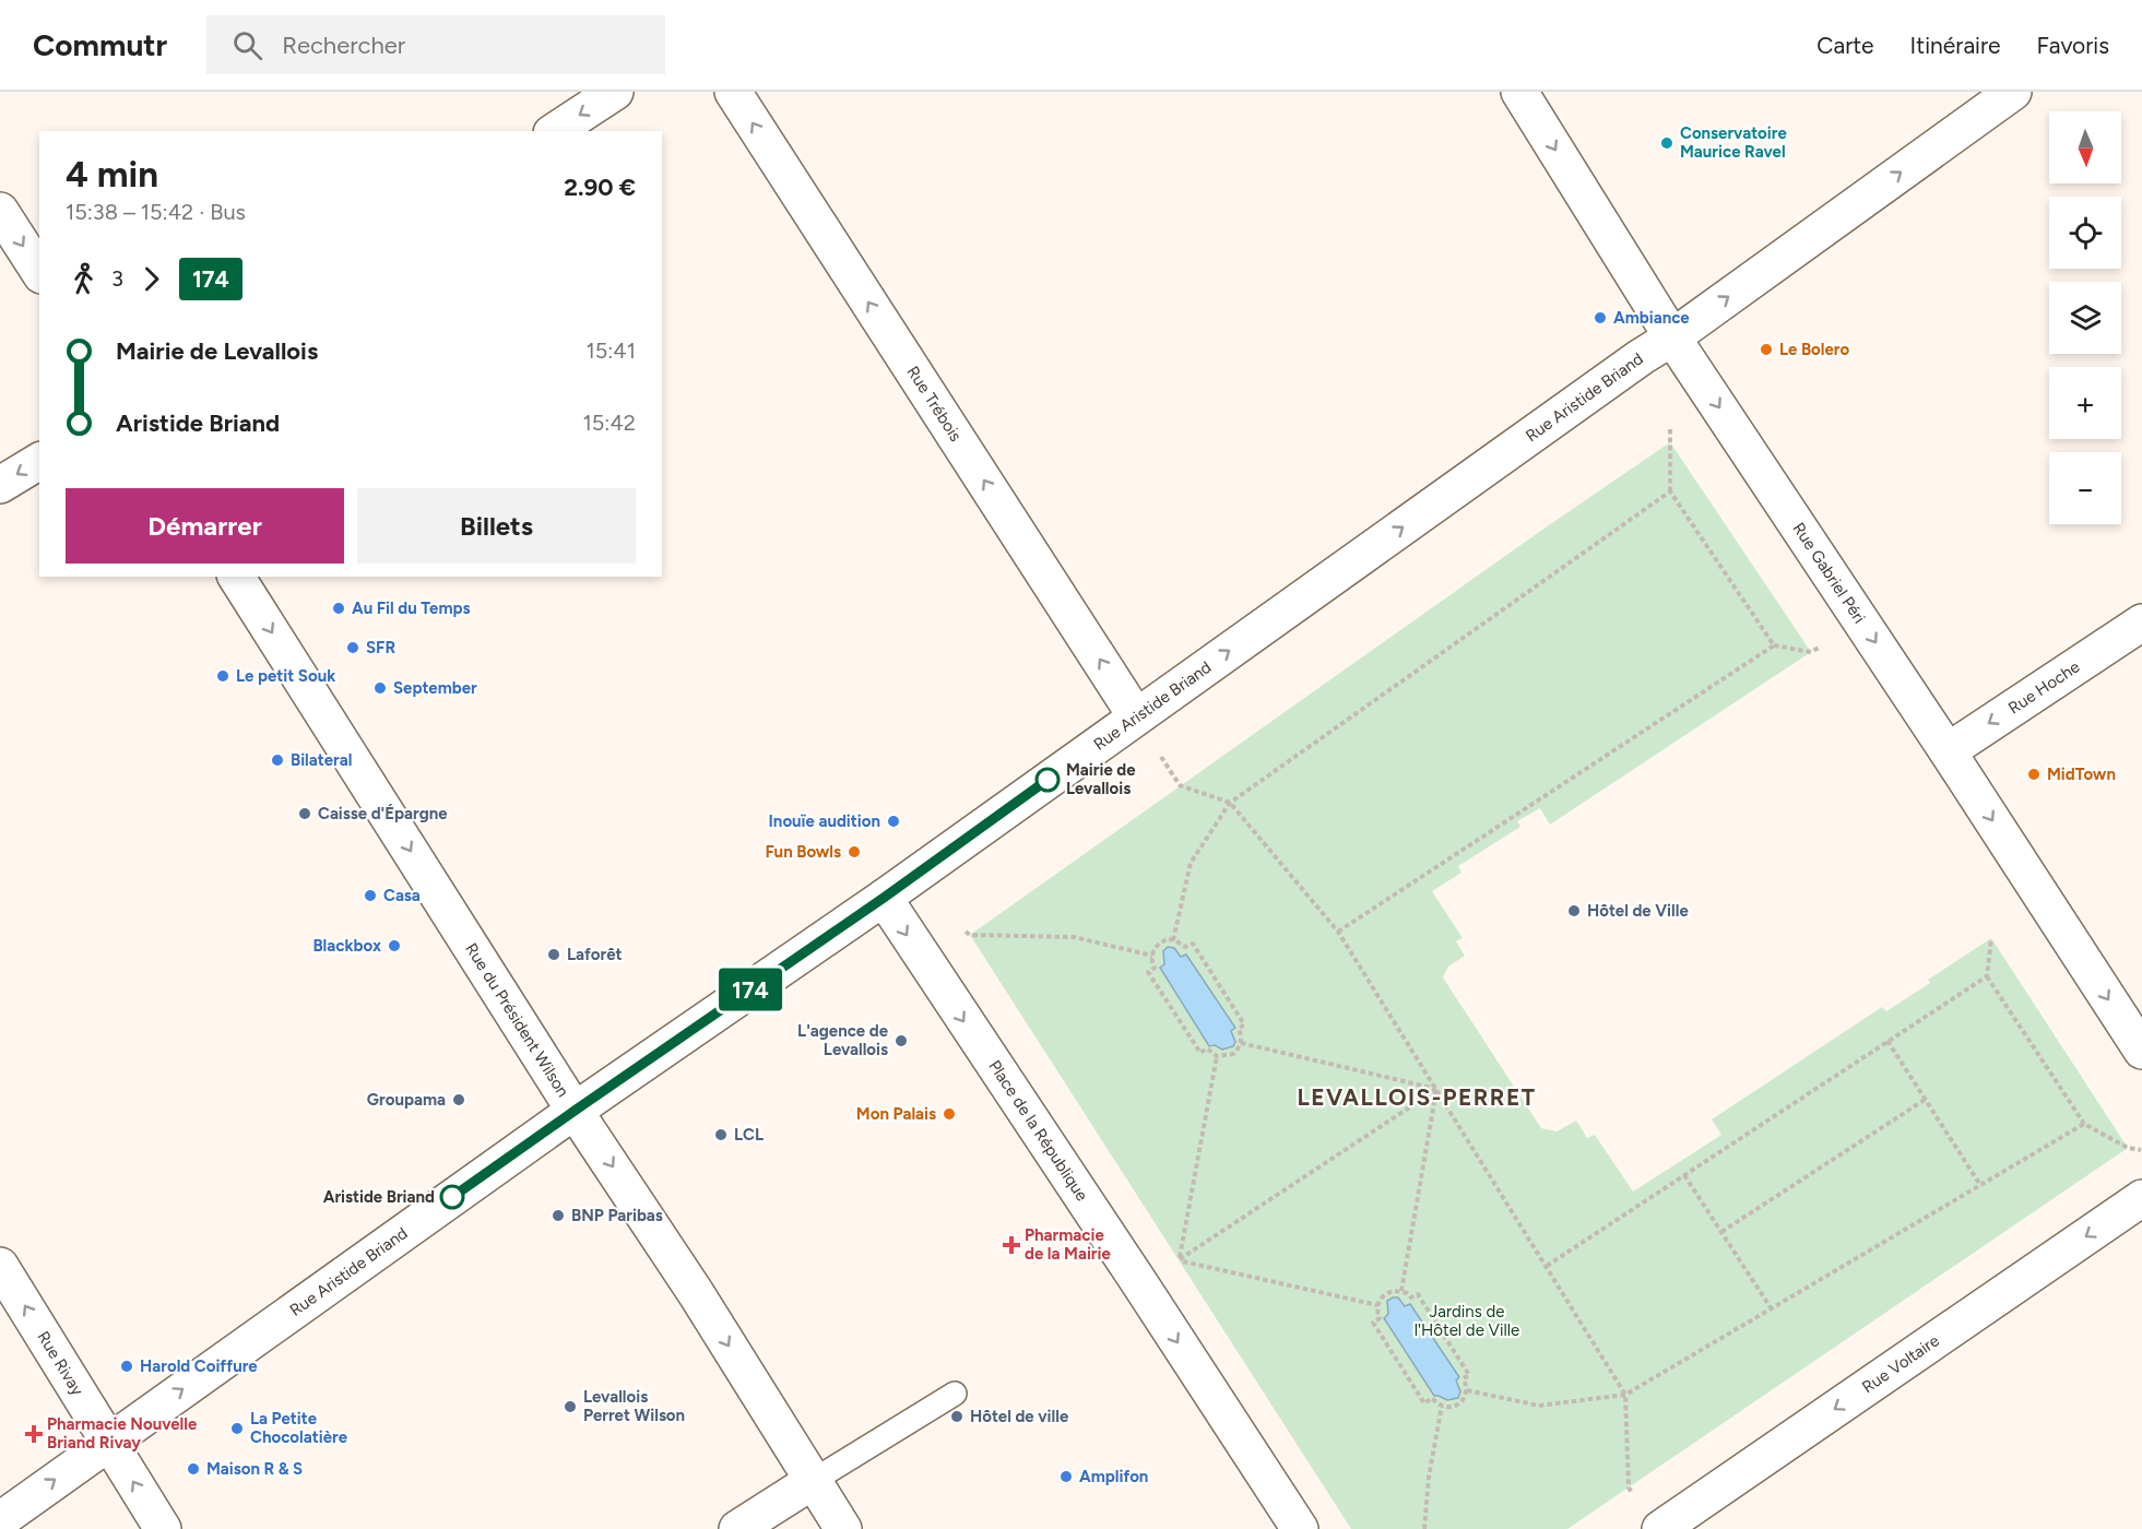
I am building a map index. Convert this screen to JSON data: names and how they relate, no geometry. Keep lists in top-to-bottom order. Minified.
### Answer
{"streets":{"street":["Rue Aristide Briand","Rue Trébois","Rue Gabriel Péri","Rue Hoche","Rue du Président Wilson","Place de la République","Rue Rivay","Rue Voltaire"]},"crossings":[["Rue Aristide Briand","Rue Trébois"],["Rue Aristide Briand","Rue Gabriel Péri"],["Rue Aristide Briand","Rue du Président Wilson"],["Rue Aristide Briand","Place de la République"],["Rue Aristide Briand","Rue Rivay"],["Rue Gabriel Péri","Rue Hoche"]],"one_way":["Rue Aristide Briand","Rue Trébois","Rue Gabriel Péri","Rue Hoche","Rue du Président Wilson","Place de la République","Rue Rivay","Rue Voltaire"],"districts":["LEVALLOIS-PERRET"],"parks":["Jardins de l'Hôtel de Ville"],"places":{"other":["Conservatoire Maurice Ravel","Ambiance","Le Bolero","Au Fil du Temps","SFR","Le petit Souk","September","Bilateral","MidTown","Mairie de Levallois","Caisse d'Épargne","Inouïe audition","Fun Bowls","Casa","Hôtel de Ville","Blackbox","Laforêt","L'agence de Levallois","Groupama","Mon Palais","LCL","Aristide Briand","BNP Paribas","Harold Coiffure","Levallois Perret Wilson","Hôtel de ville","La Petite Chocolatière","Maison R & S","Amplifon"],"health":["Pharmacie de la Mairie","Pharmacie Nouvelle Briand Rivay"]},"lines":["bus line 174"],"north":"bottom","page":{"header":"Commutr","search":"Rechercher","nav":["Carte","Itinéraire","Favoris"],"on_map":"174","map_buttons":["+","−"],"heading":["4 min","15:38 – 15:42 · Bus","2.90 €"],"legs":["3","174"],"list":[{"name":"Mairie de Levallois","value":"15:41"},{"name":"Aristide Briand","value":"15:42"}],"buttons":["Démarrer","Billets"]}}
